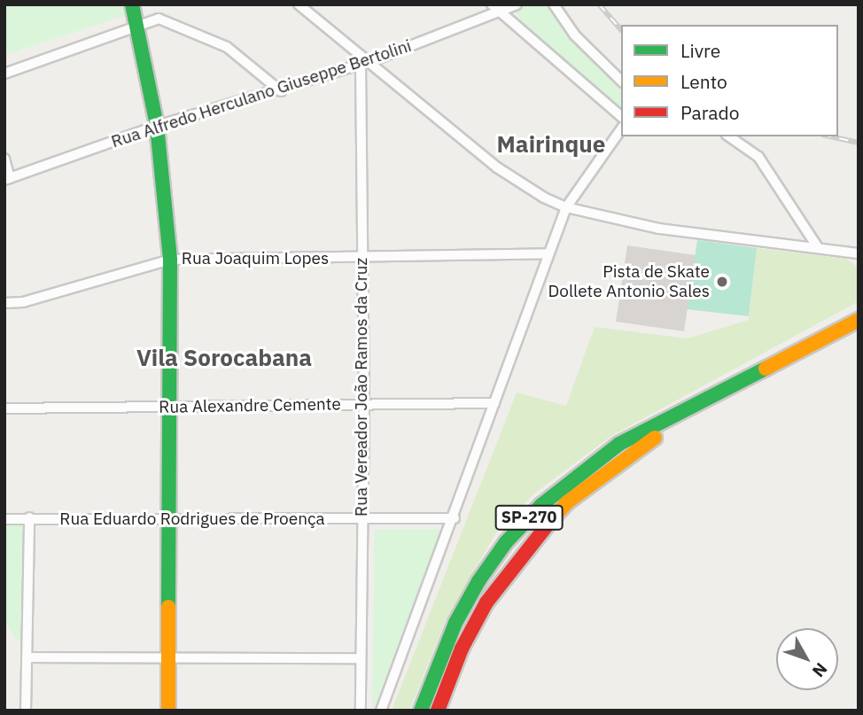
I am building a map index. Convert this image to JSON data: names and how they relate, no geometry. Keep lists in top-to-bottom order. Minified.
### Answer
{"streets":{"main road":["SP-270"],"street":["Rua Alfredo Herculano Giuseppe Bertolini","Rua Joaquim Lopes","Rua Vereador João Ramos da Cruz","Rua Alexandre Cemente","Rua Eduardo Rodrigues de Proença"]},"crossings":[["Rua Alfredo Herculano Giuseppe Bertolini","Rua Vereador João Ramos da Cruz"],["Rua Joaquim Lopes","Rua Vereador João Ramos da Cruz"],["Rua Vereador João Ramos da Cruz","Rua Alexandre Cemente"],["Rua Vereador João Ramos da Cruz","Rua Eduardo Rodrigues de Proença"]],"districts":["Mairinque","Vila Sorocabana"],"places":["Pista de Skate Dollete Antonio Sales"],"legend":["Livre","Lento","Parado"],"north":"bottom right"}
